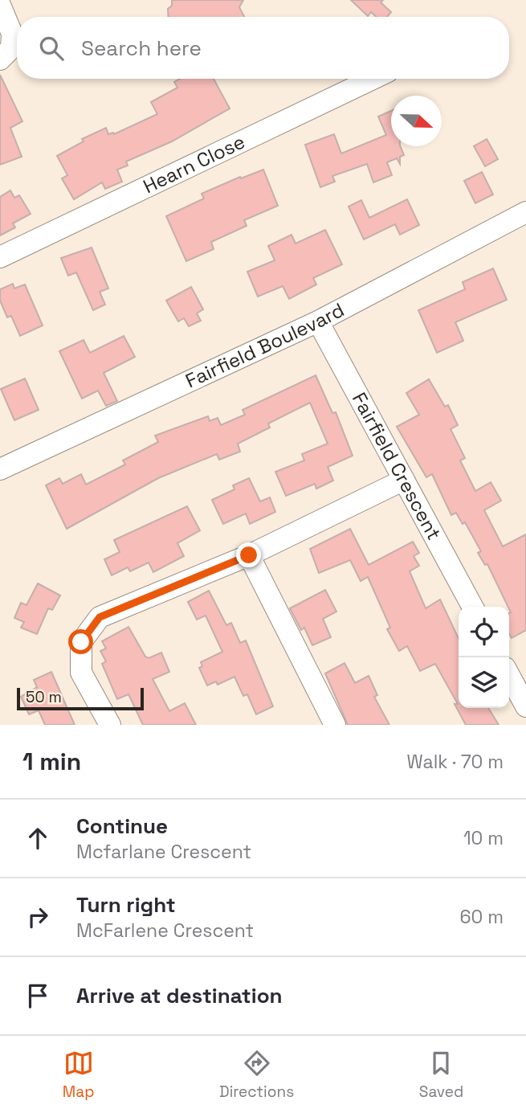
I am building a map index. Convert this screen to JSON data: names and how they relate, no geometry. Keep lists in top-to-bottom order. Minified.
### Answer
{"streets":{"street":["Hearn Close","Fairfield Boulevard","Fairfield Crescent"]},"crossings":[["Fairfield Boulevard","Fairfield Crescent"]],"scale_bar":"50 m","north":"right","page":{"search":"Search here","scale":"50 m","heading":["1 min","Walk · 70 m"],"list":[["Continue","Mcfarlane Crescent","10 m"],["Turn right","McFarlene Crescent","60 m"],"Arrive at destination"],"nav":["Map","Directions","Saved"]}}
